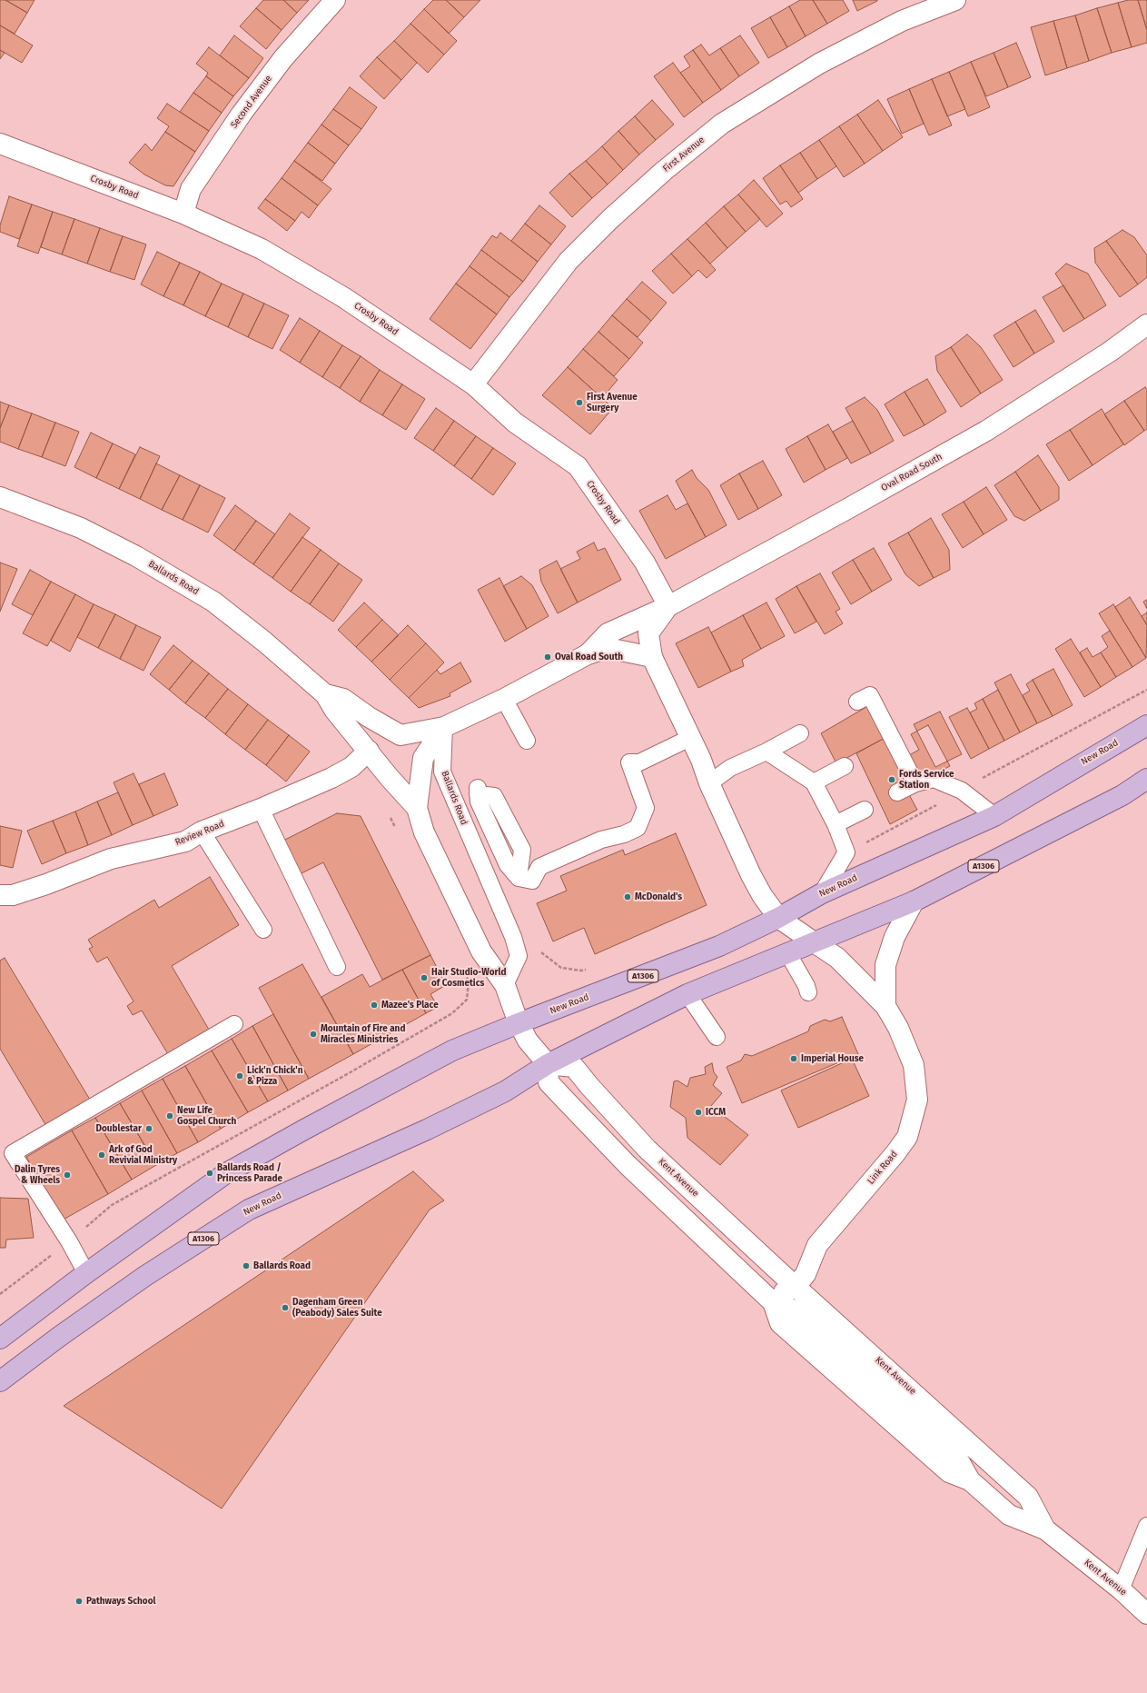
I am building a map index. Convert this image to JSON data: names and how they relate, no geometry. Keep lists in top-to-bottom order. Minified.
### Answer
{"streets":{"main road":["New Road","A1306"],"street":["Second Avenue","First Avenue","Crosby Road","Oval Road South","Ballards Road","Review Road","Link Road","Kent Avenue"]},"crossings":[["Second Avenue","Crosby Road"],["First Avenue","Crosby Road"],["Crosby Road","Oval Road South"],["Oval Road South","Ballards Road"],["Oval Road South","New Road"],["Oval Road South","Link Road"],["Ballards Road","New Road"],["Ballards Road","Review Road"],["New Road","Link Road"],["New Road","Kent Avenue"],["Link Road","Kent Avenue"]],"places":["First Avenue Surgery","Oval Road South","Fords Service Station","McDonald's","Hair Studio-World of Cosmetics","Mazee's Place","Mountain of Fire and Miracles Ministries","Imperial House","Lick'n Chick'n & Pizza","ICCM","New Life Gospel Church","Doublestar","Ark of God Revivial Ministry","Ballards Road / Princess Parade","Dalin Tyres & Wheels","Ballards Road","Dagenham Green (Peabody) Sales Suite","Pathways School"]}
